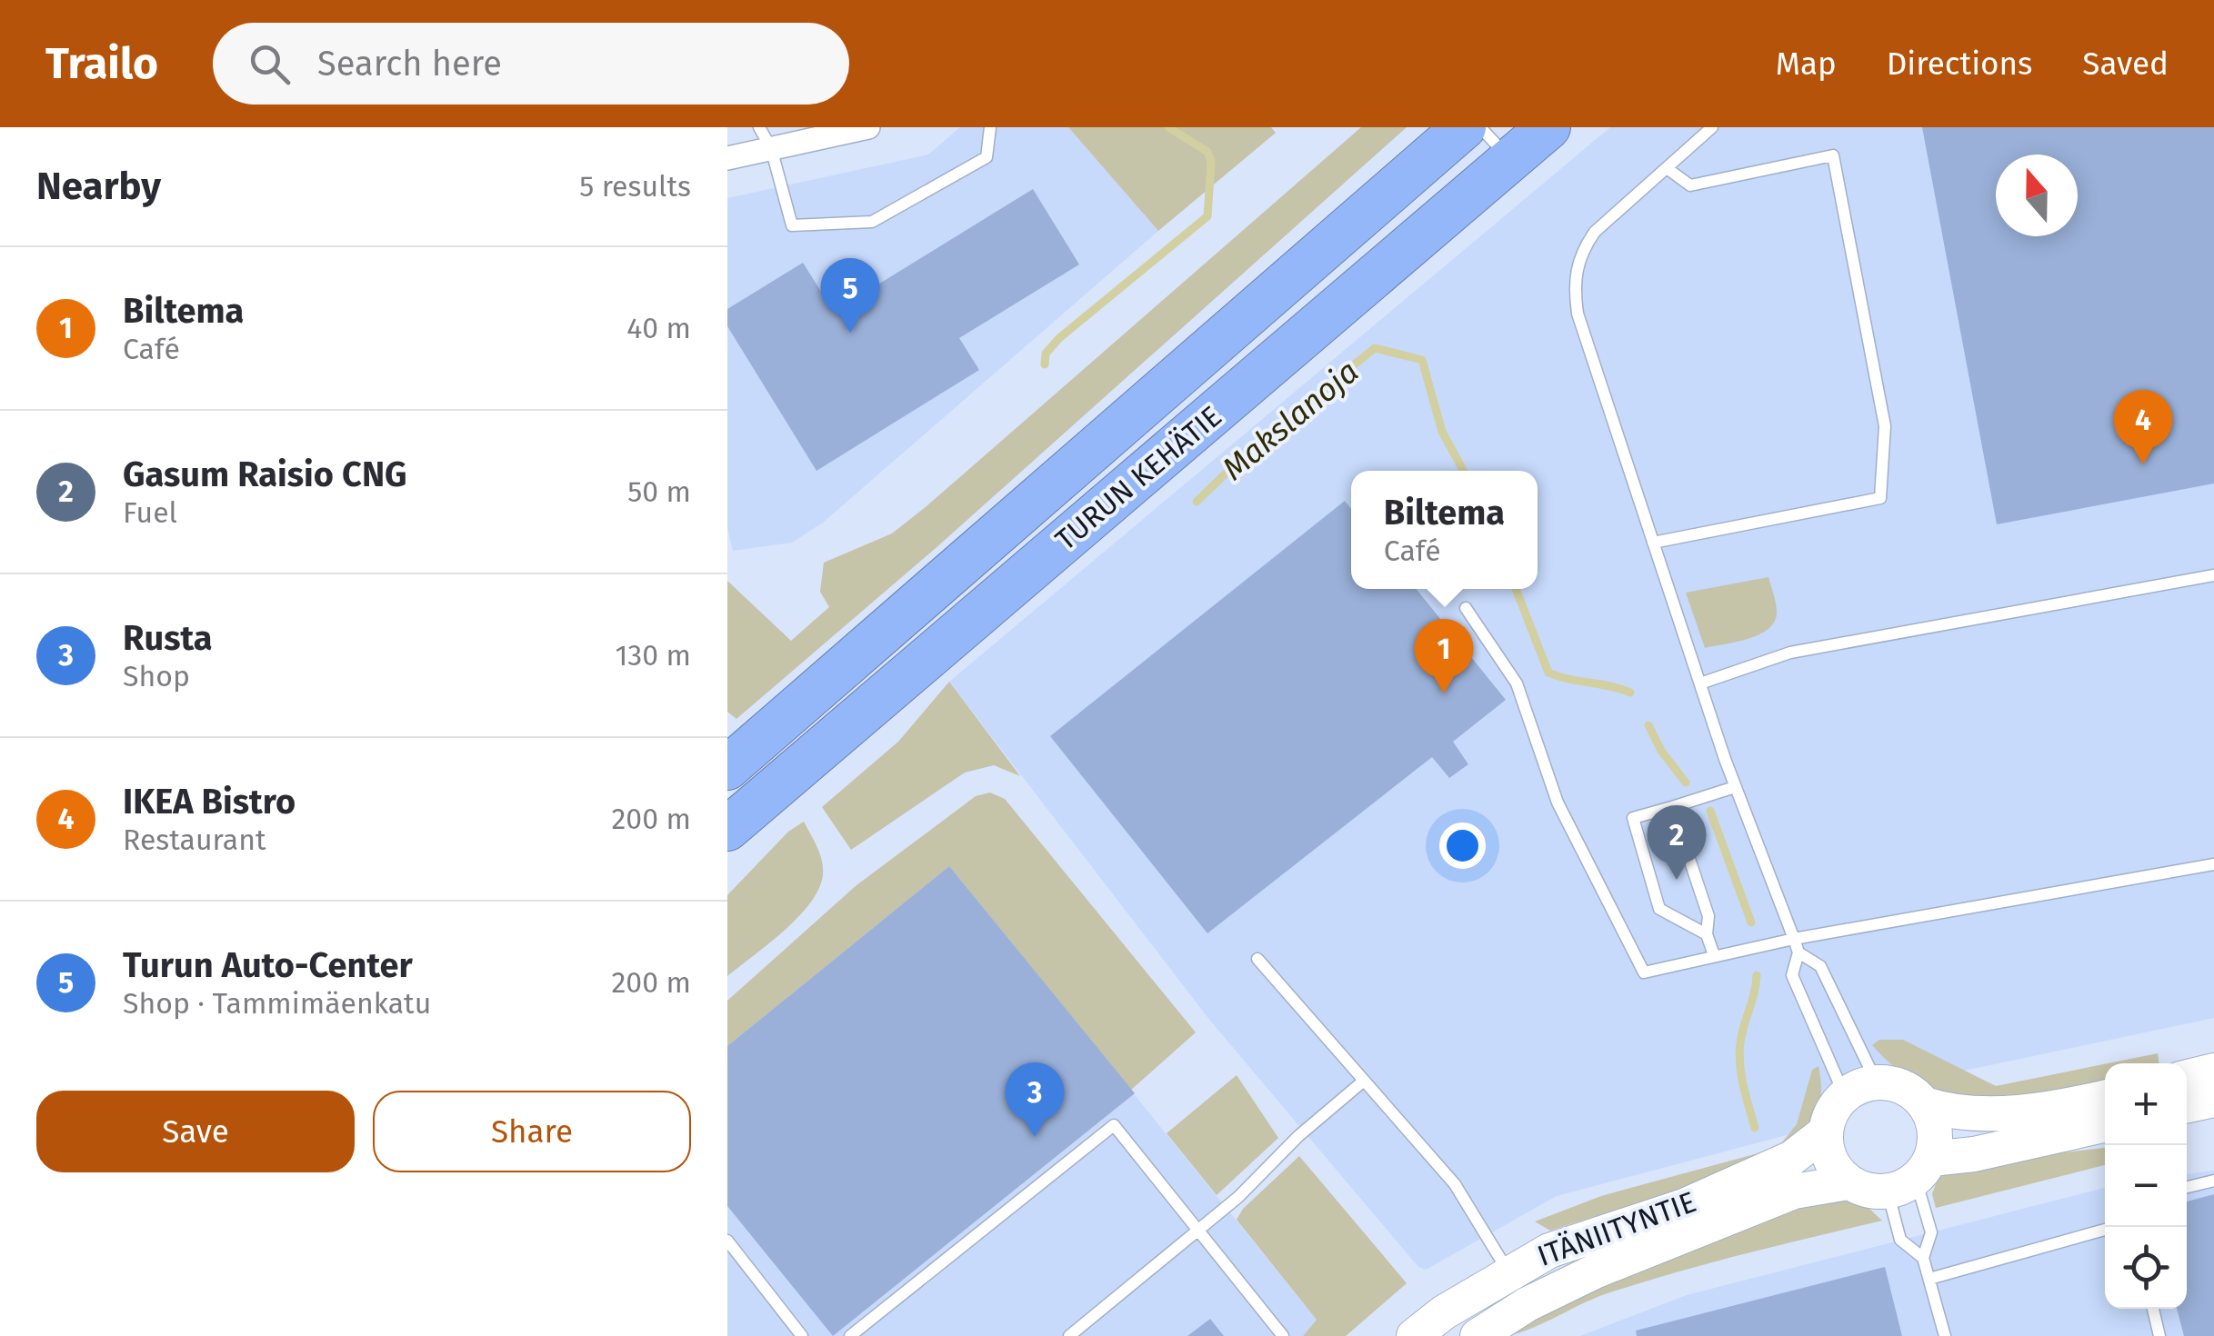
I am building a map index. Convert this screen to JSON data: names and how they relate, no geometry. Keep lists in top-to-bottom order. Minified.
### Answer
{"streets":{"highway":["TURUN KEHÄTIE"],"street":["ITÄNIITYNTIE"]},"water":["Makslanoja"],"north":"top","page":{"header":"Trailo","search":"Search here","nav":["Map","Directions","Saved"],"heading":["Nearby","5 results"],"list":[{"mark":"1","name":"Biltema","note":"Café","value":"40 m"},{"mark":"2","name":"Gasum Raisio CNG","note":"Fuel","value":"50 m"},{"mark":"3","name":"Rusta","note":"Shop","value":"130 m"},{"mark":"4","name":"IKEA Bistro","note":"Restaurant","value":"200 m"},{"mark":"5","name":"Turun Auto-Center","note":"Shop · Tammimäenkatu","value":"200 m"}],"pins":["5","4","1","2","3"],"popup":["Biltema","Café"],"buttons":["Save","Share"],"map_buttons":["+","−"]}}
